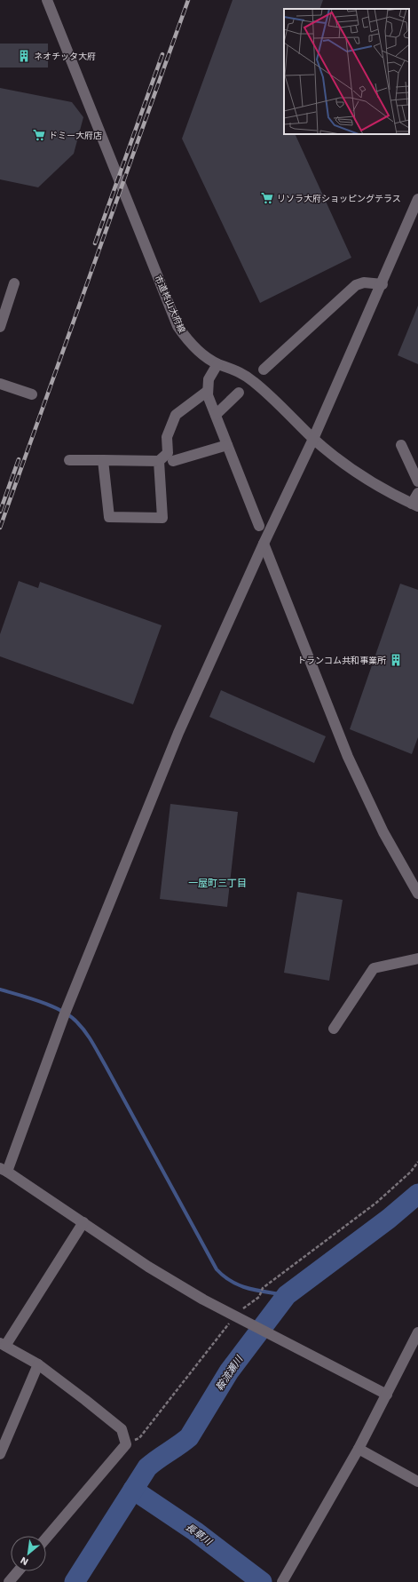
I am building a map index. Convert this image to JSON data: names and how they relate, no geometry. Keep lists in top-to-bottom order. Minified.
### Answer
{"streets":{"street":["市道柊山大府線"]},"districts":["一屋町三丁目"],"water":["鞍流瀬川","長草川"],"places":{"building":["ネオチッタ大府","トランコム共和事業所"],"supermarket":["ドミー大府店","リソラ大府ショッピングテラス"]},"north":"bottom left"}
